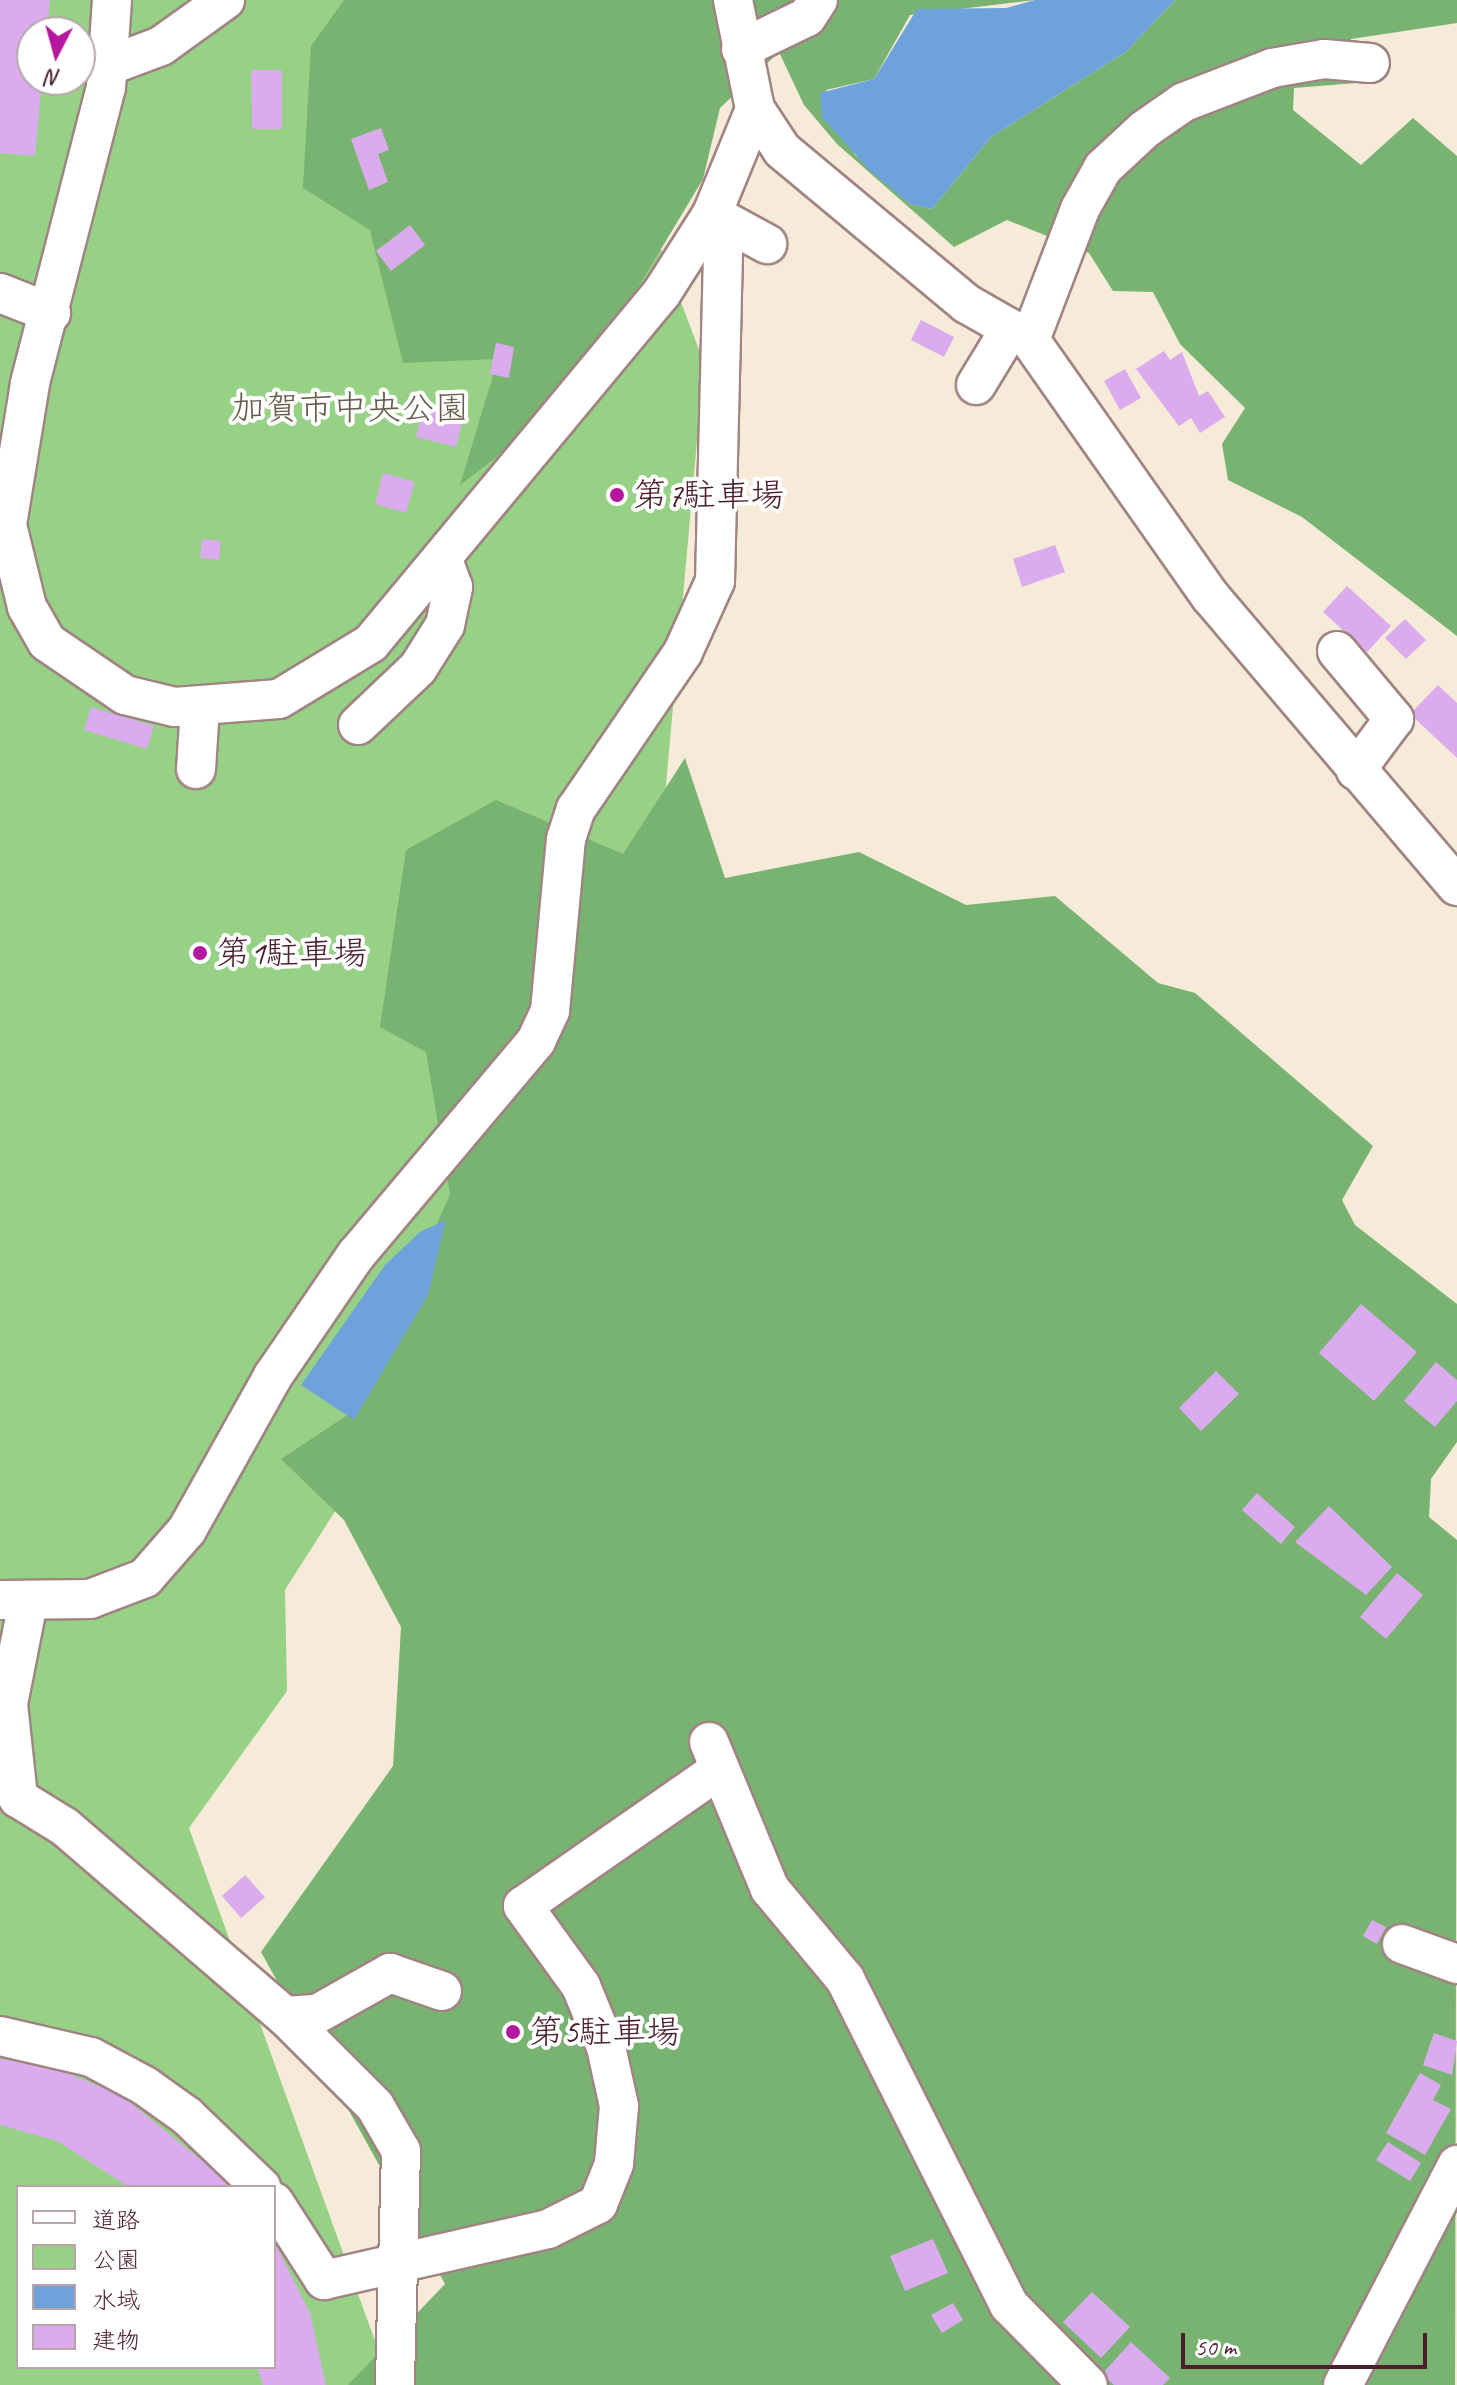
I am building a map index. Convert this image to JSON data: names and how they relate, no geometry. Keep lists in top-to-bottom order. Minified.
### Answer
{"parks":["加賀市中央公園"],"places":["第7駐車場","第1駐車場","第5駐車場"],"legend":["道路","公園","水域","建物"],"scale_bar":"50 m","north":"bottom"}
